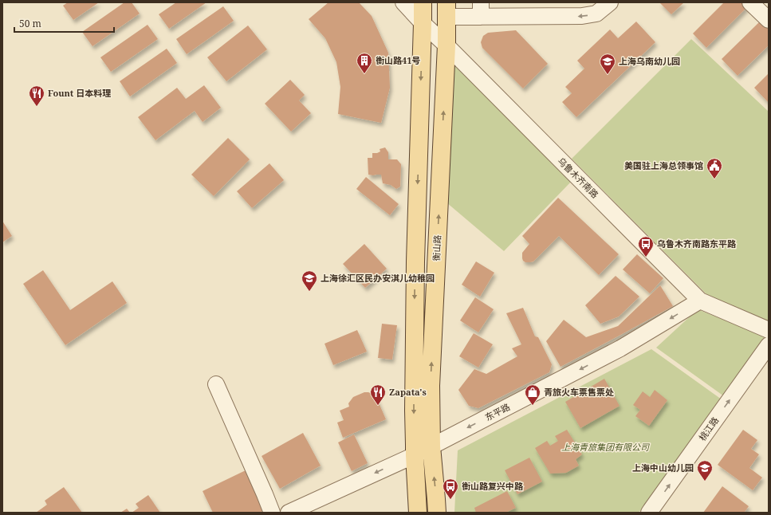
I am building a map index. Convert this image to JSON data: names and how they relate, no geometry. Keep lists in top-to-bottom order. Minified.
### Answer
{"streets":{"main road":["衡山路"],"street":["乌鲁木齐南路","东平路","桃江路"]},"crossings":[["乌鲁木齐南路","衡山路"],["乌鲁木齐南路","东平路"],["衡山路","东平路"]],"one_way":["东平路","桃江路"],"parks":["上海青旅集团有限公司"],"places":{"building":["衡山路41号"],"school or university":["上海乌南幼儿园","上海徐汇区民办安淇儿幼稚园","上海中山幼儿园"],"restaurant":["Fount 日本料理","Zapata's"],"public building":["美国驻上海总领事馆"],"bus stop":["乌鲁木齐南路东平路","衡山路复兴中路"],"shop":["青旅火车票售票处"]},"scale_bar":"50 m"}
